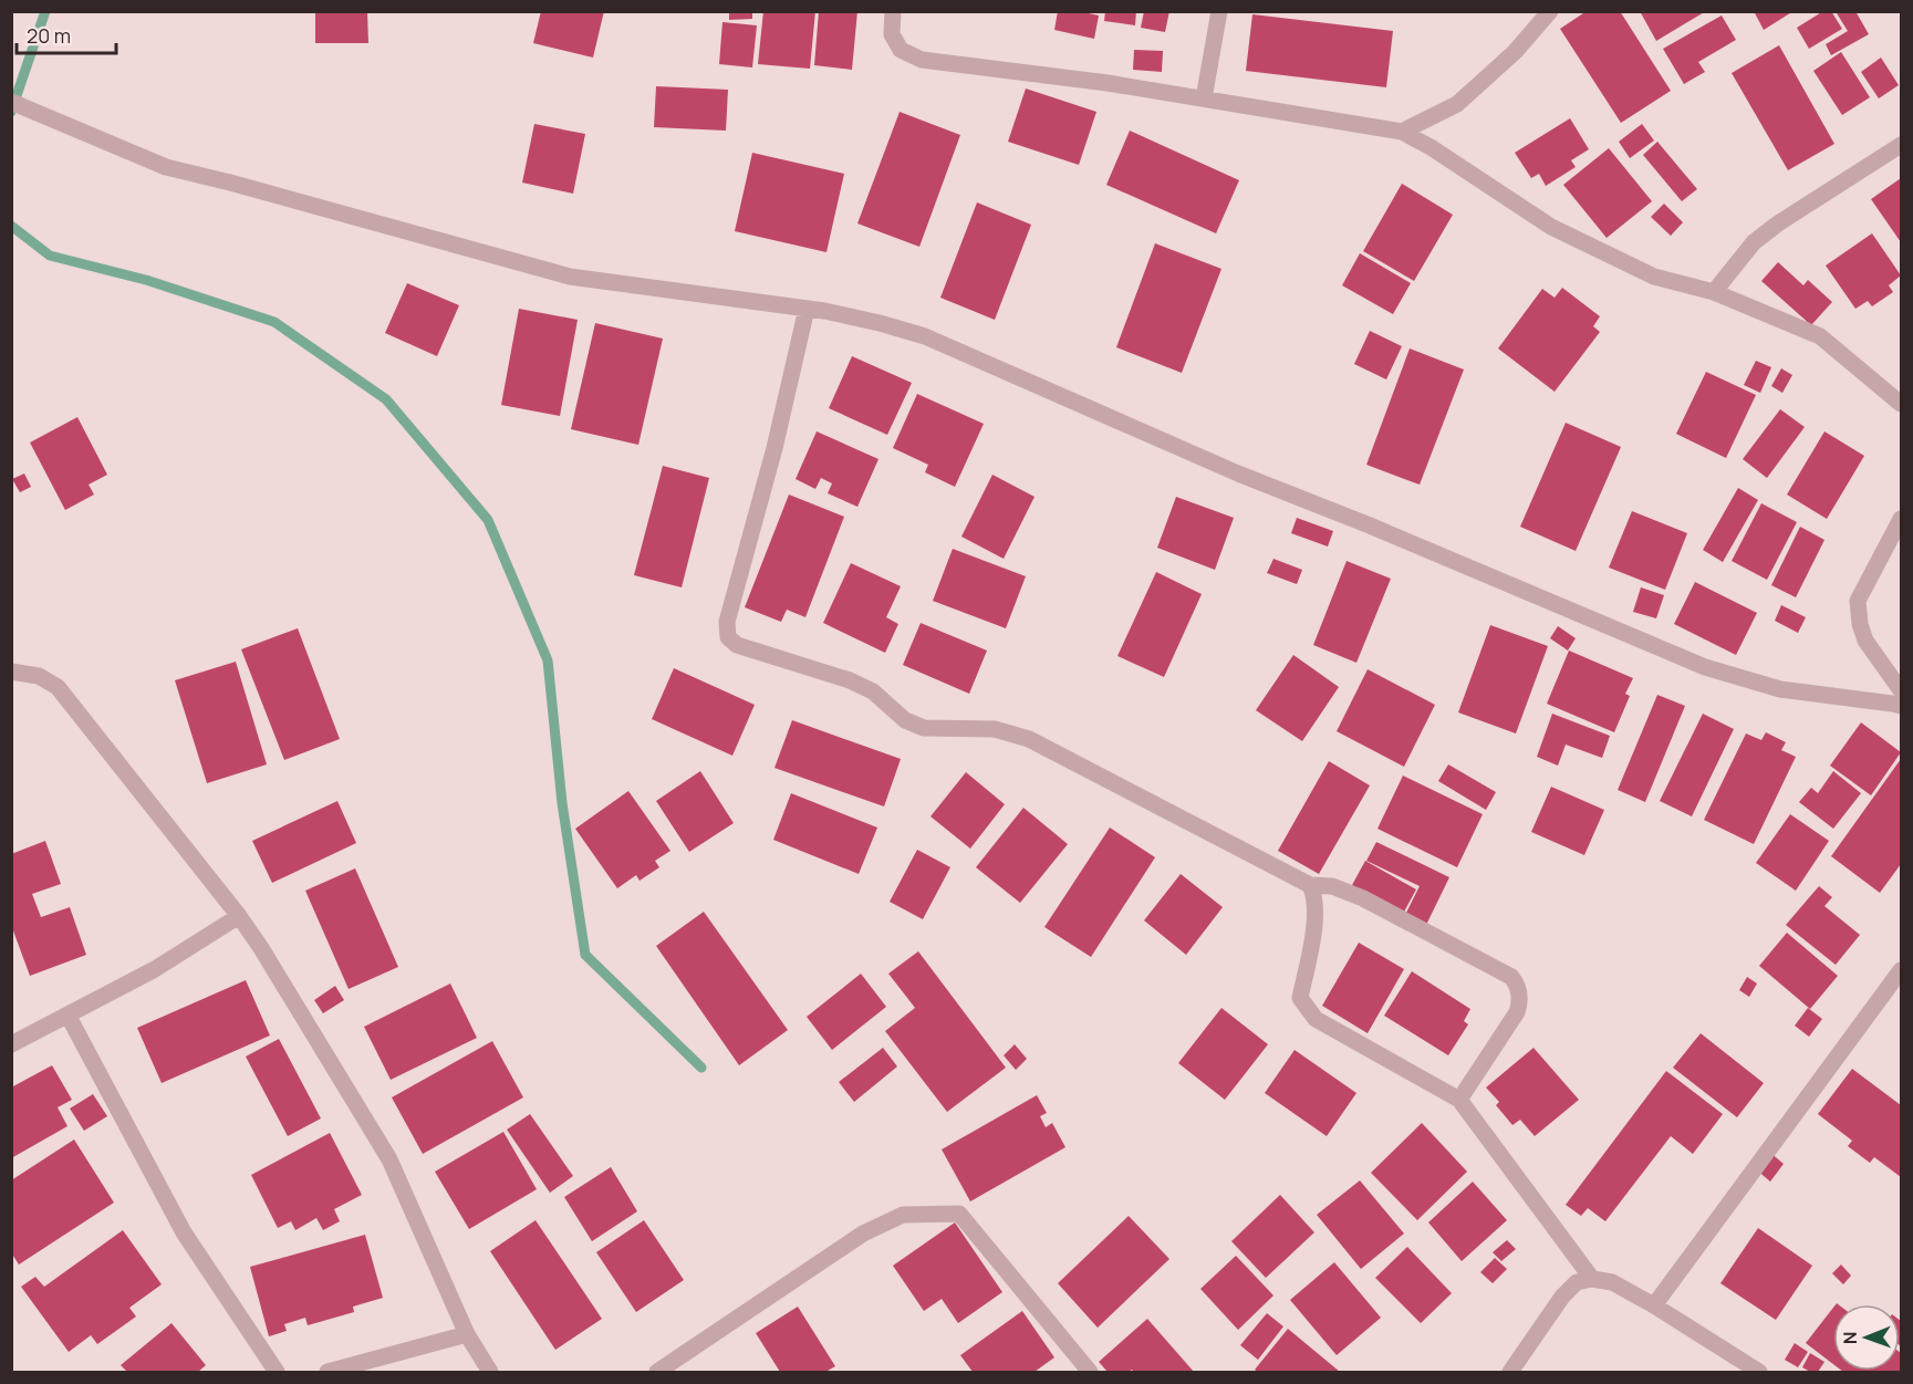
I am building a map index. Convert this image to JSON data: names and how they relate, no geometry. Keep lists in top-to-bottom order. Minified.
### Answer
{"scale_bar":"20 m","north":"left"}
